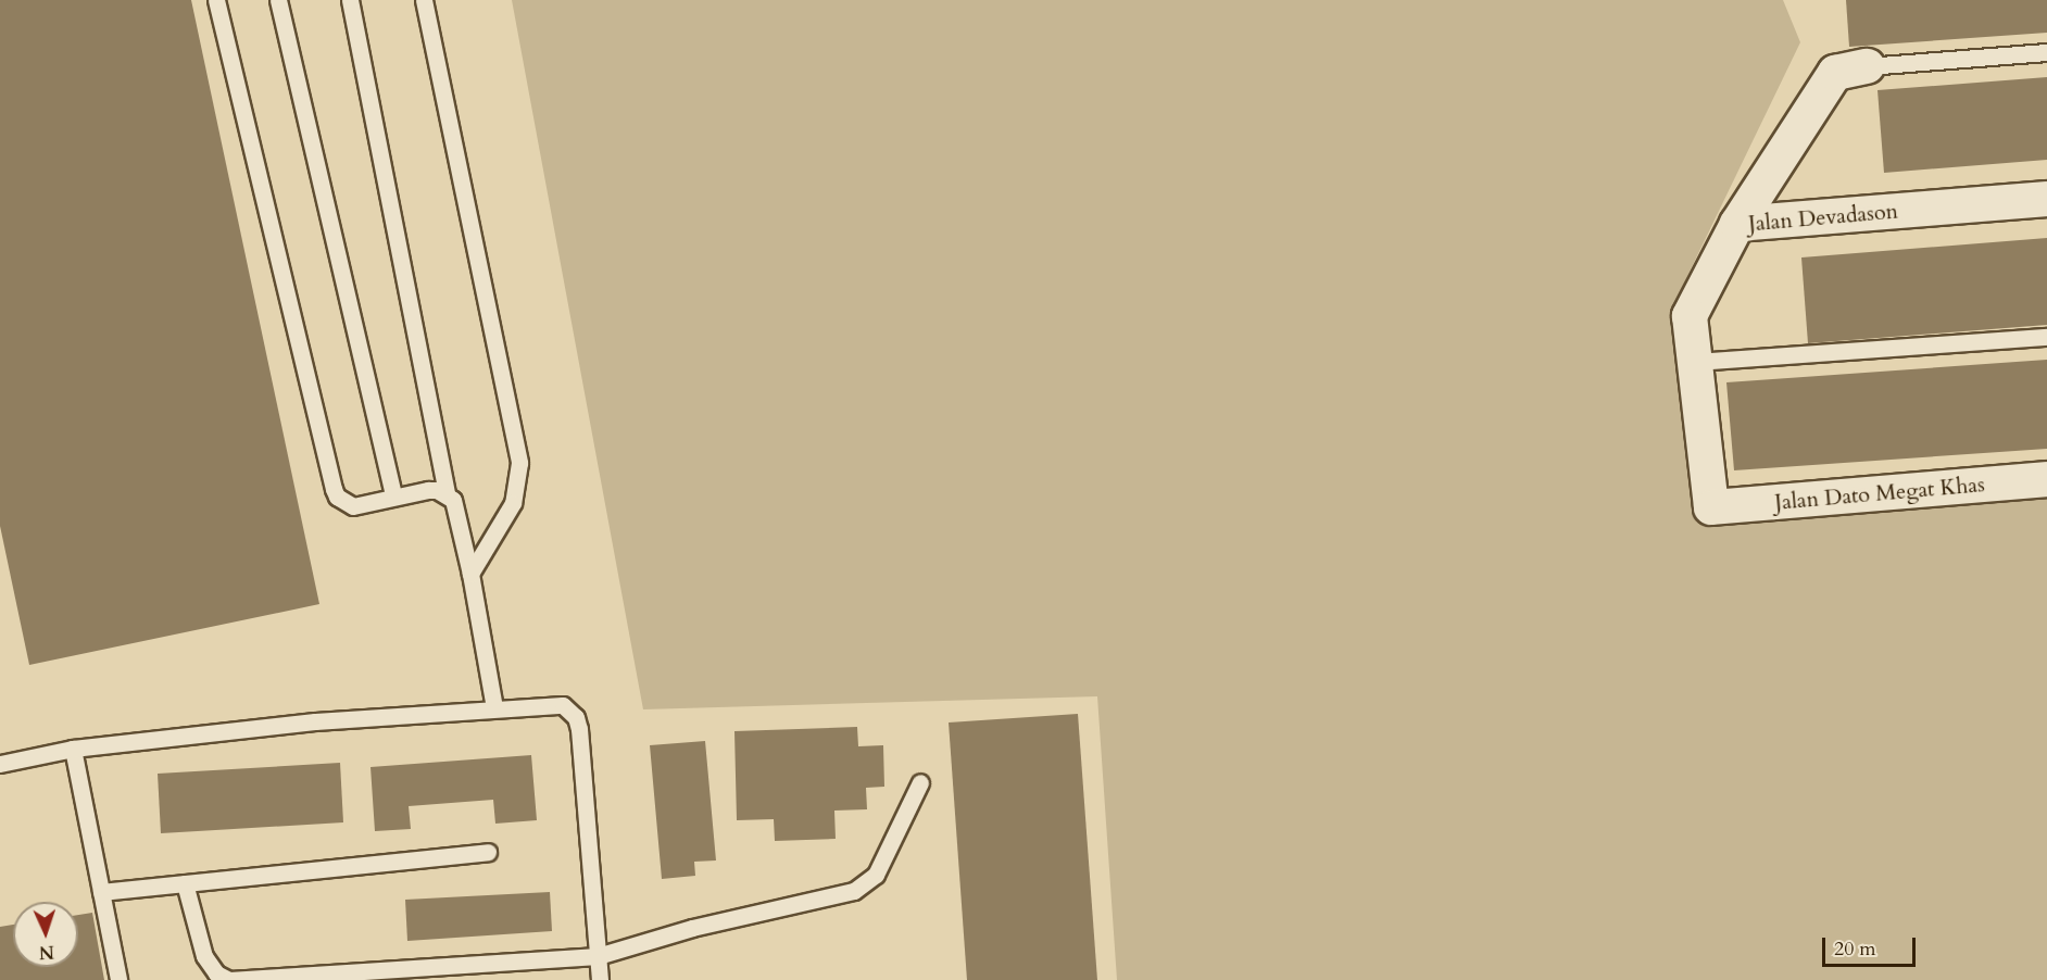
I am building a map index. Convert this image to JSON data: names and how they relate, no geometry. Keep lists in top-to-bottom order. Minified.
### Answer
{"streets":{"street":["Jalan Devadason","Jalan Dato Megat Khas"]},"crossings":[["Jalan Devadason","Jalan Dato Megat Khas"]],"scale_bar":"20 m","north":"bottom"}
